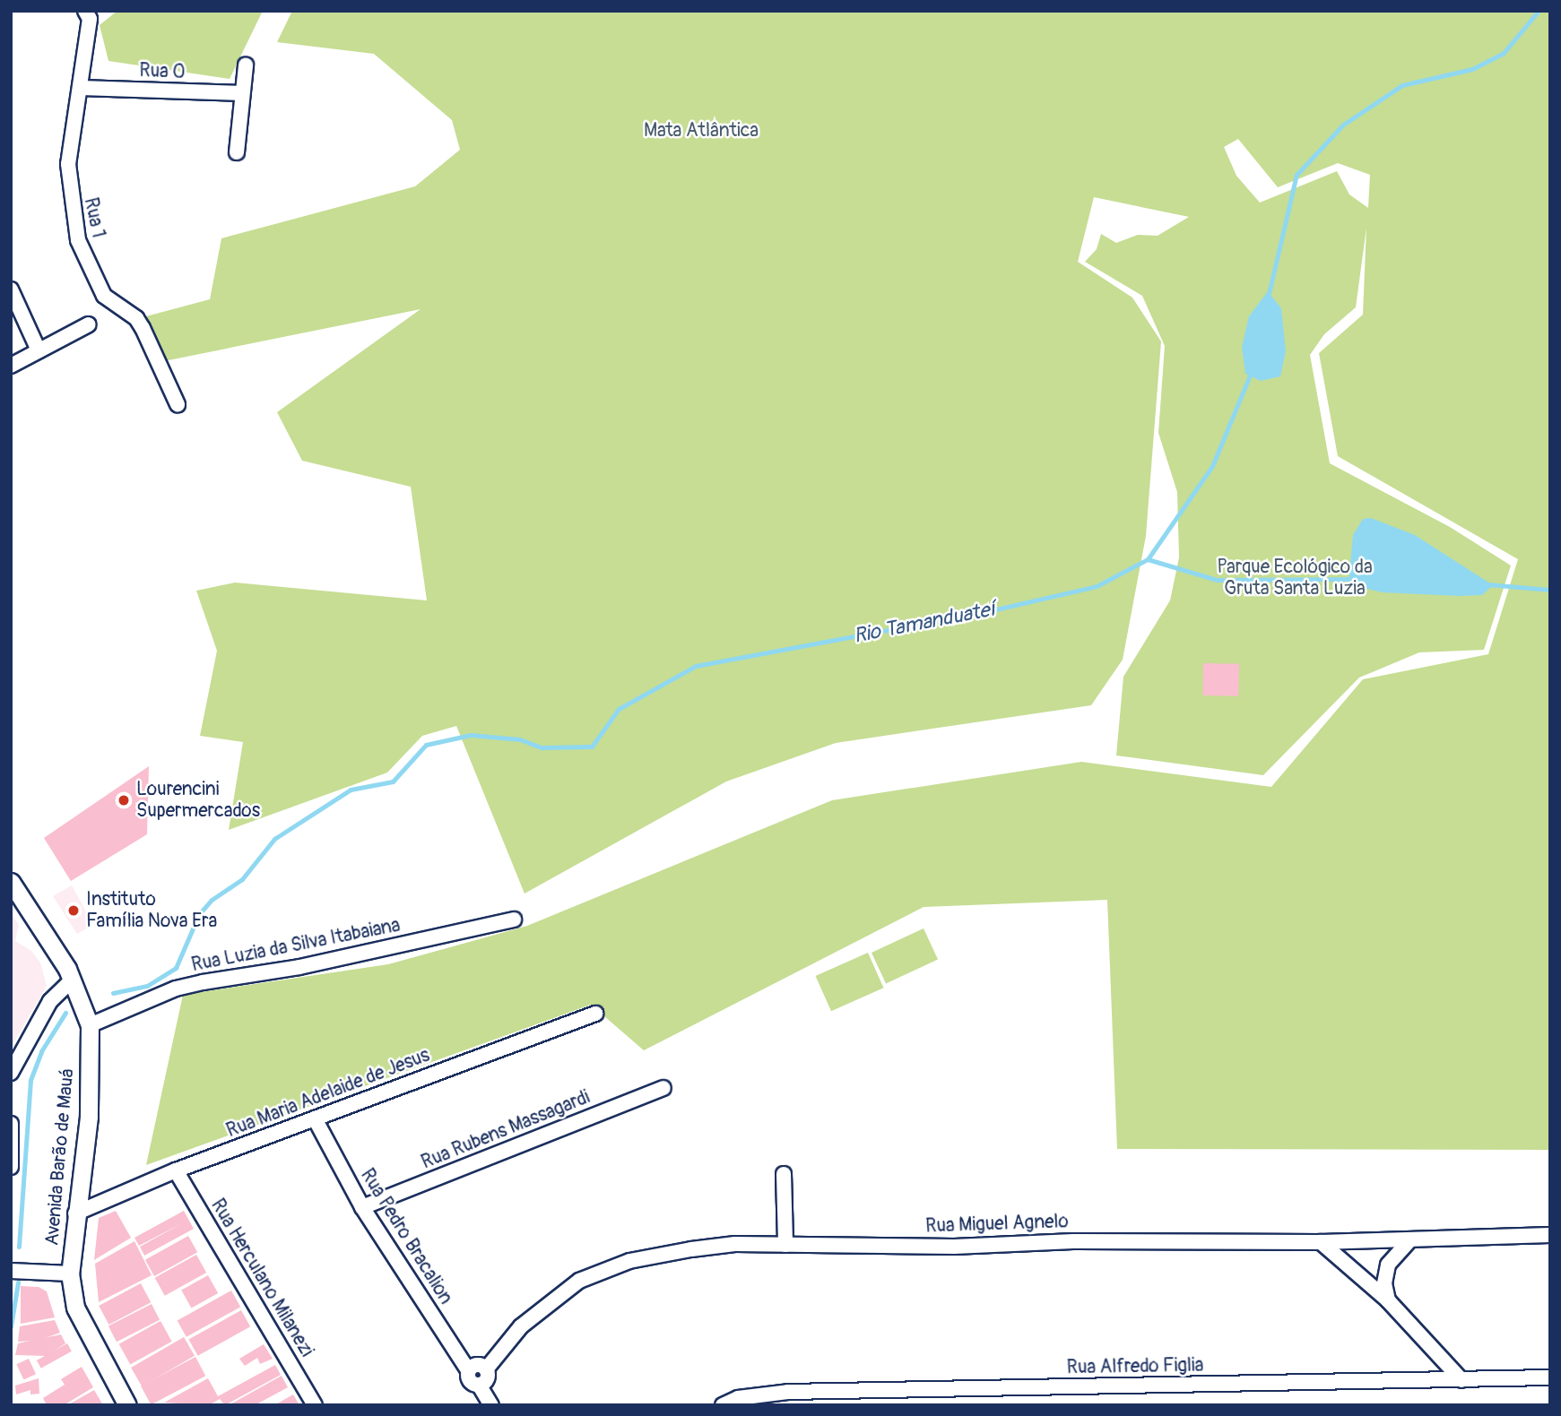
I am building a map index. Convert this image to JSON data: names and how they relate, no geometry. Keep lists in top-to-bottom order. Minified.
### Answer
{"streets":{"street":["Rua 0","Rua 1","Rua Luzia da Silva Itabaiana","Rua Maria Adelaide de Jesus","Rua Rubens Massagardi","Avenida Barão de Mauá","Rua Miguel Agnelo","Rua Pedro Bracalion","Rua Herculano Milanezi","Rua Alfredo Figlia"]},"crossings":[["Rua 0","Rua 1"],["Rua Luzia da Silva Itabaiana","Avenida Barão de Mauá"],["Rua Maria Adelaide de Jesus","Avenida Barão de Mauá"],["Rua Maria Adelaide de Jesus","Rua Pedro Bracalion"],["Rua Maria Adelaide de Jesus","Rua Herculano Milanezi"],["Rua Rubens Massagardi","Rua Pedro Bracalion"],["Rua Miguel Agnelo","Rua Pedro Bracalion"]],"water":["Rio Tamanduateí"],"parks":["Mata Atlântica","Parque Ecológico da Gruta Santa Luzia"],"places":["Lourencini Supermercados","Instituto Família Nova Era"]}
